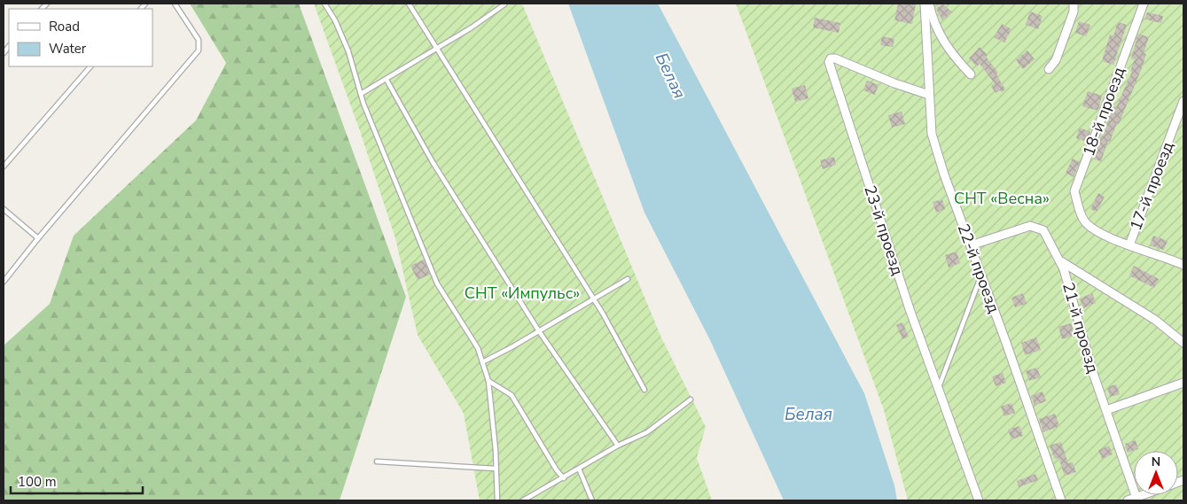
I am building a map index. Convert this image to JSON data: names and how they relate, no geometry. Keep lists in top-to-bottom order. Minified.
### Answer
{"streets":{"street":["18-й проезд","17-й проезд","23-й проезд","22-й проезд","21-й проезд"]},"crossings":[["18-й проезд","17-й проезд"],["23-й проезд","22-й проезд"],["22-й проезд","21-й проезд"]],"water":["Белая"],"parks":["СНТ «Весна»","СНТ «Импульс»"],"legend":["Road","Water"],"scale_bar":"100 m","north":"top"}
